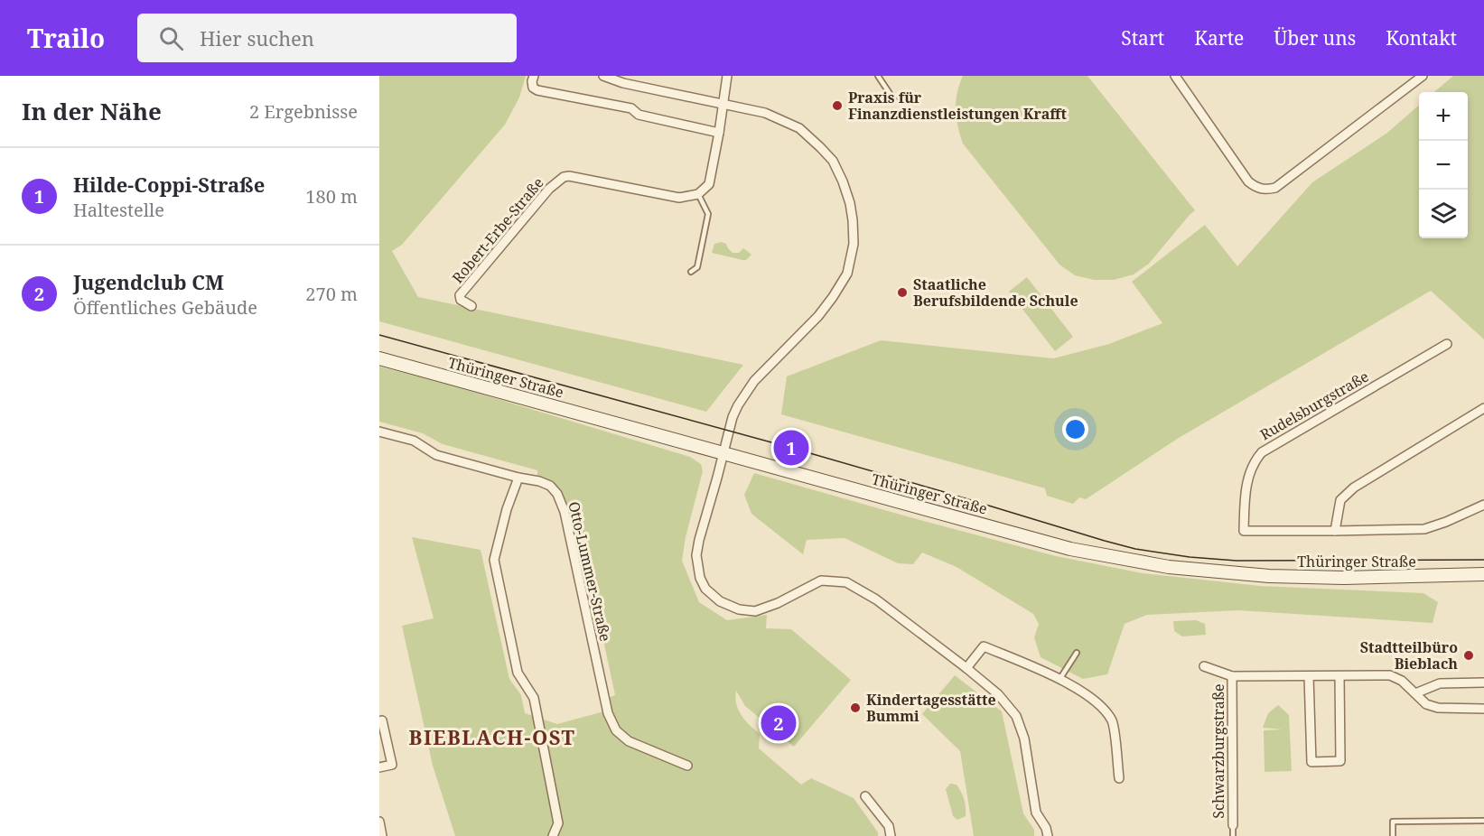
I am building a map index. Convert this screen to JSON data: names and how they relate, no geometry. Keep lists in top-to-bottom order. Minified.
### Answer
{"streets":{"main road":["Thüringer Straße"],"street":["Robert-Erbe-Straße","Rudelsburgstraße","Otto-Lummer-Straße","Schwarzburgstraße"]},"districts":["BIEBLACH-OST"],"places":["Praxis für Finanzdienstleistungen Krafft","Staatliche Berufsbildende Schule","Stadtteilbüro Bieblach","Kindertagesstätte Bummi"],"page":{"header":"Trailo","search":"Hier suchen","nav":["Start","Karte","Über uns","Kontakt"],"heading":["In der Nähe","2 Ergebnisse"],"map_buttons":["+","−"],"list":[{"mark":"1","name":"Hilde-Coppi-Straße","note":"Haltestelle","value":"180 m"},{"mark":"2","name":"Jugendclub CM","note":"Öffentliches Gebäude","value":"270 m"}],"pins":["1","2"]}}
